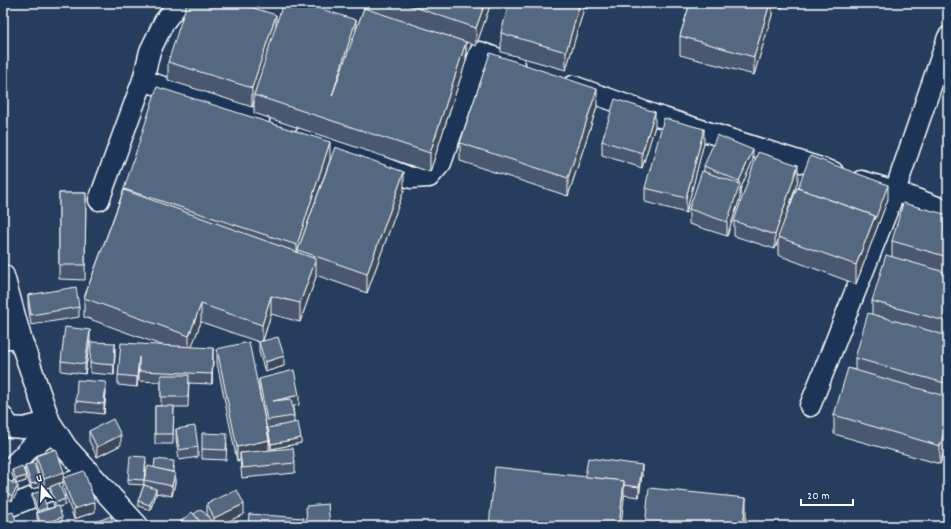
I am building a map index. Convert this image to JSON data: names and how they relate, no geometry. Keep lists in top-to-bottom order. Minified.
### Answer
{"scale_bar":"20 m","north":"top"}
